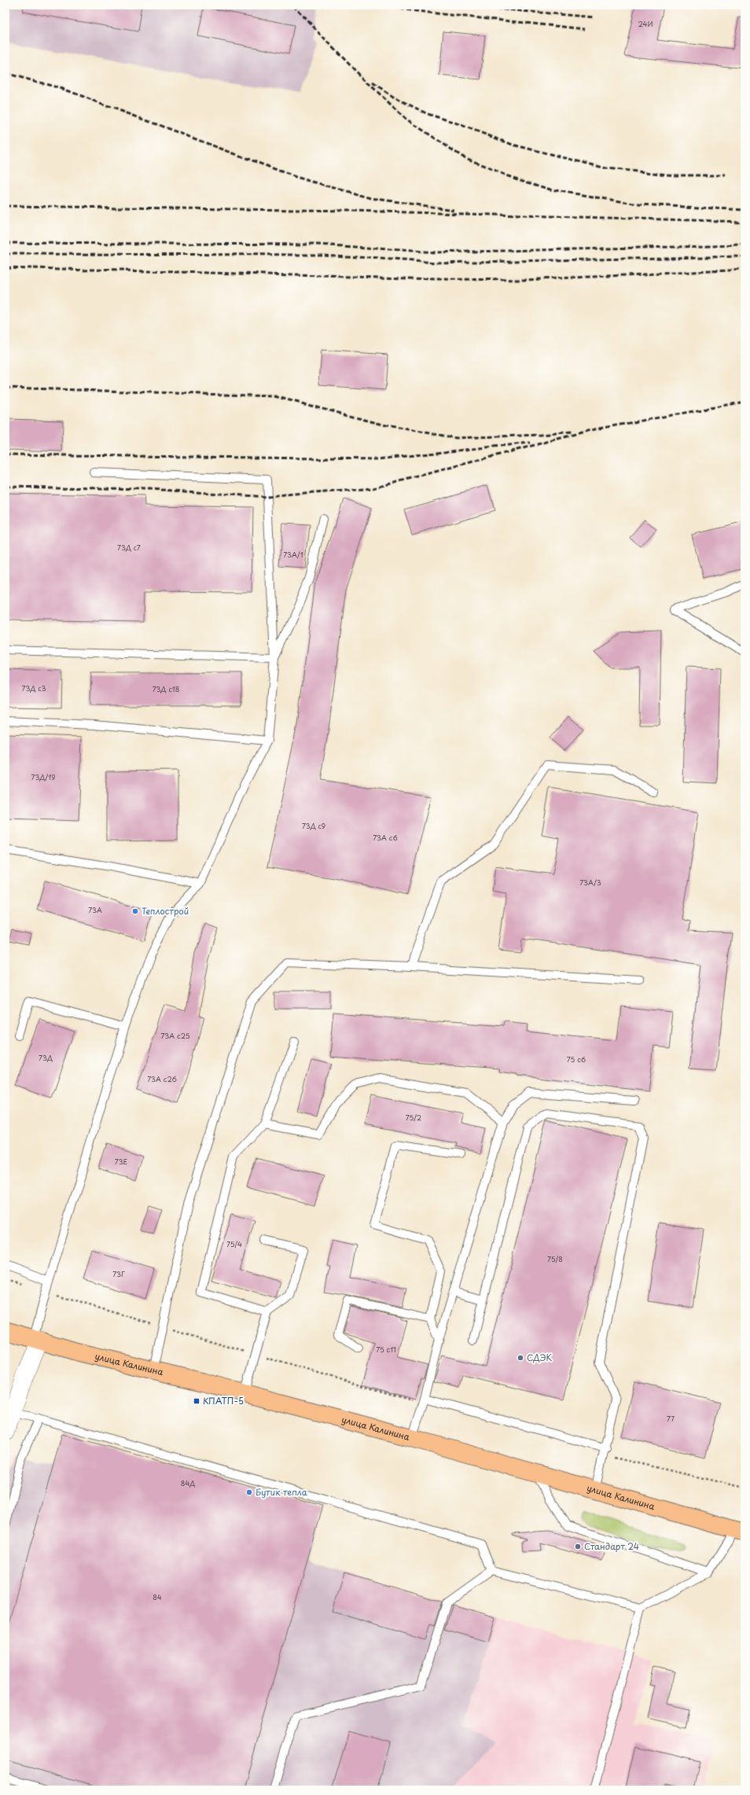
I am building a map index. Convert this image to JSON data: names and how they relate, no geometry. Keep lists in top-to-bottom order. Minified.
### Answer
{"streets":{"main road":["улица Калинина"]},"places":{"other":["Теплострой","СДЭК","Бутик тепла","Стандарт 24"],"transit":["КПАТП-5"]},"house_numbers":["24И","73Д с7","73А/1","73Д с3","73Д с18","73Д/19","73Д с9","73А с6","73А/3","73А","73А с25","73Д","75 с6","73А с26","75/2","73Е","75/4","75/8","73Г","75 с11","77","84Д","84"]}
